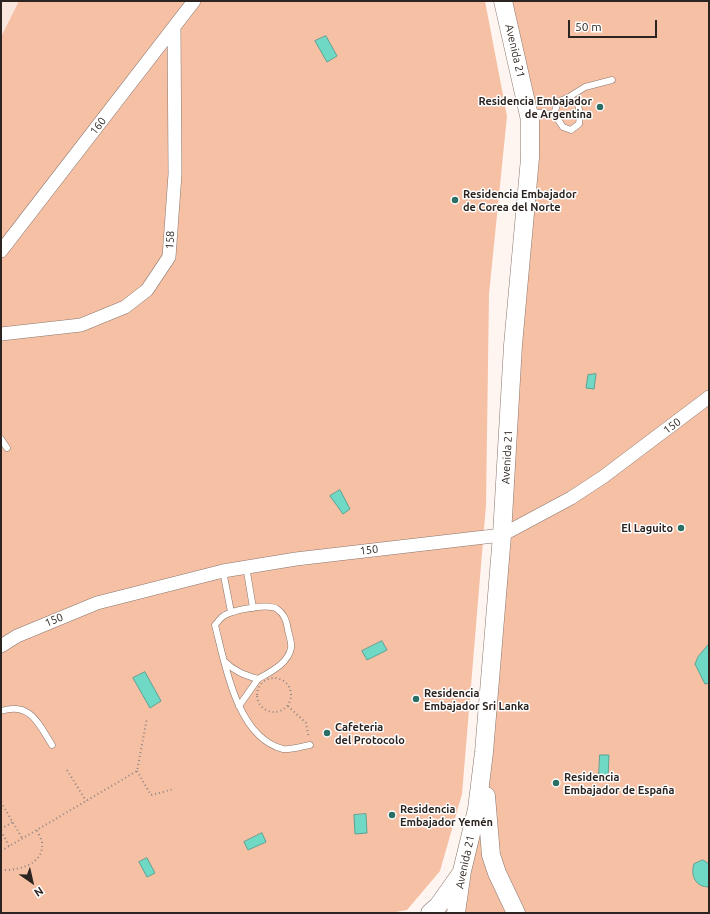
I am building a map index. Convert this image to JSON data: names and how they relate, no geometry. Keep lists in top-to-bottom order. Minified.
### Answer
{"streets":{"main road":["Avenida 21"],"street":["160","158","150"]},"crossings":[["Avenida 21","150"],["160","158"]],"places":["Residencia Embajador de Argentina","Residencia Embajador de Corea del Norte","El Laguito","Residencia Embajador Sri Lanka","Cafeteria del Protocolo","Residencia Embajador de España","Residencia Embajador Yemén"],"scale_bar":"50 m","north":"bottom right"}
